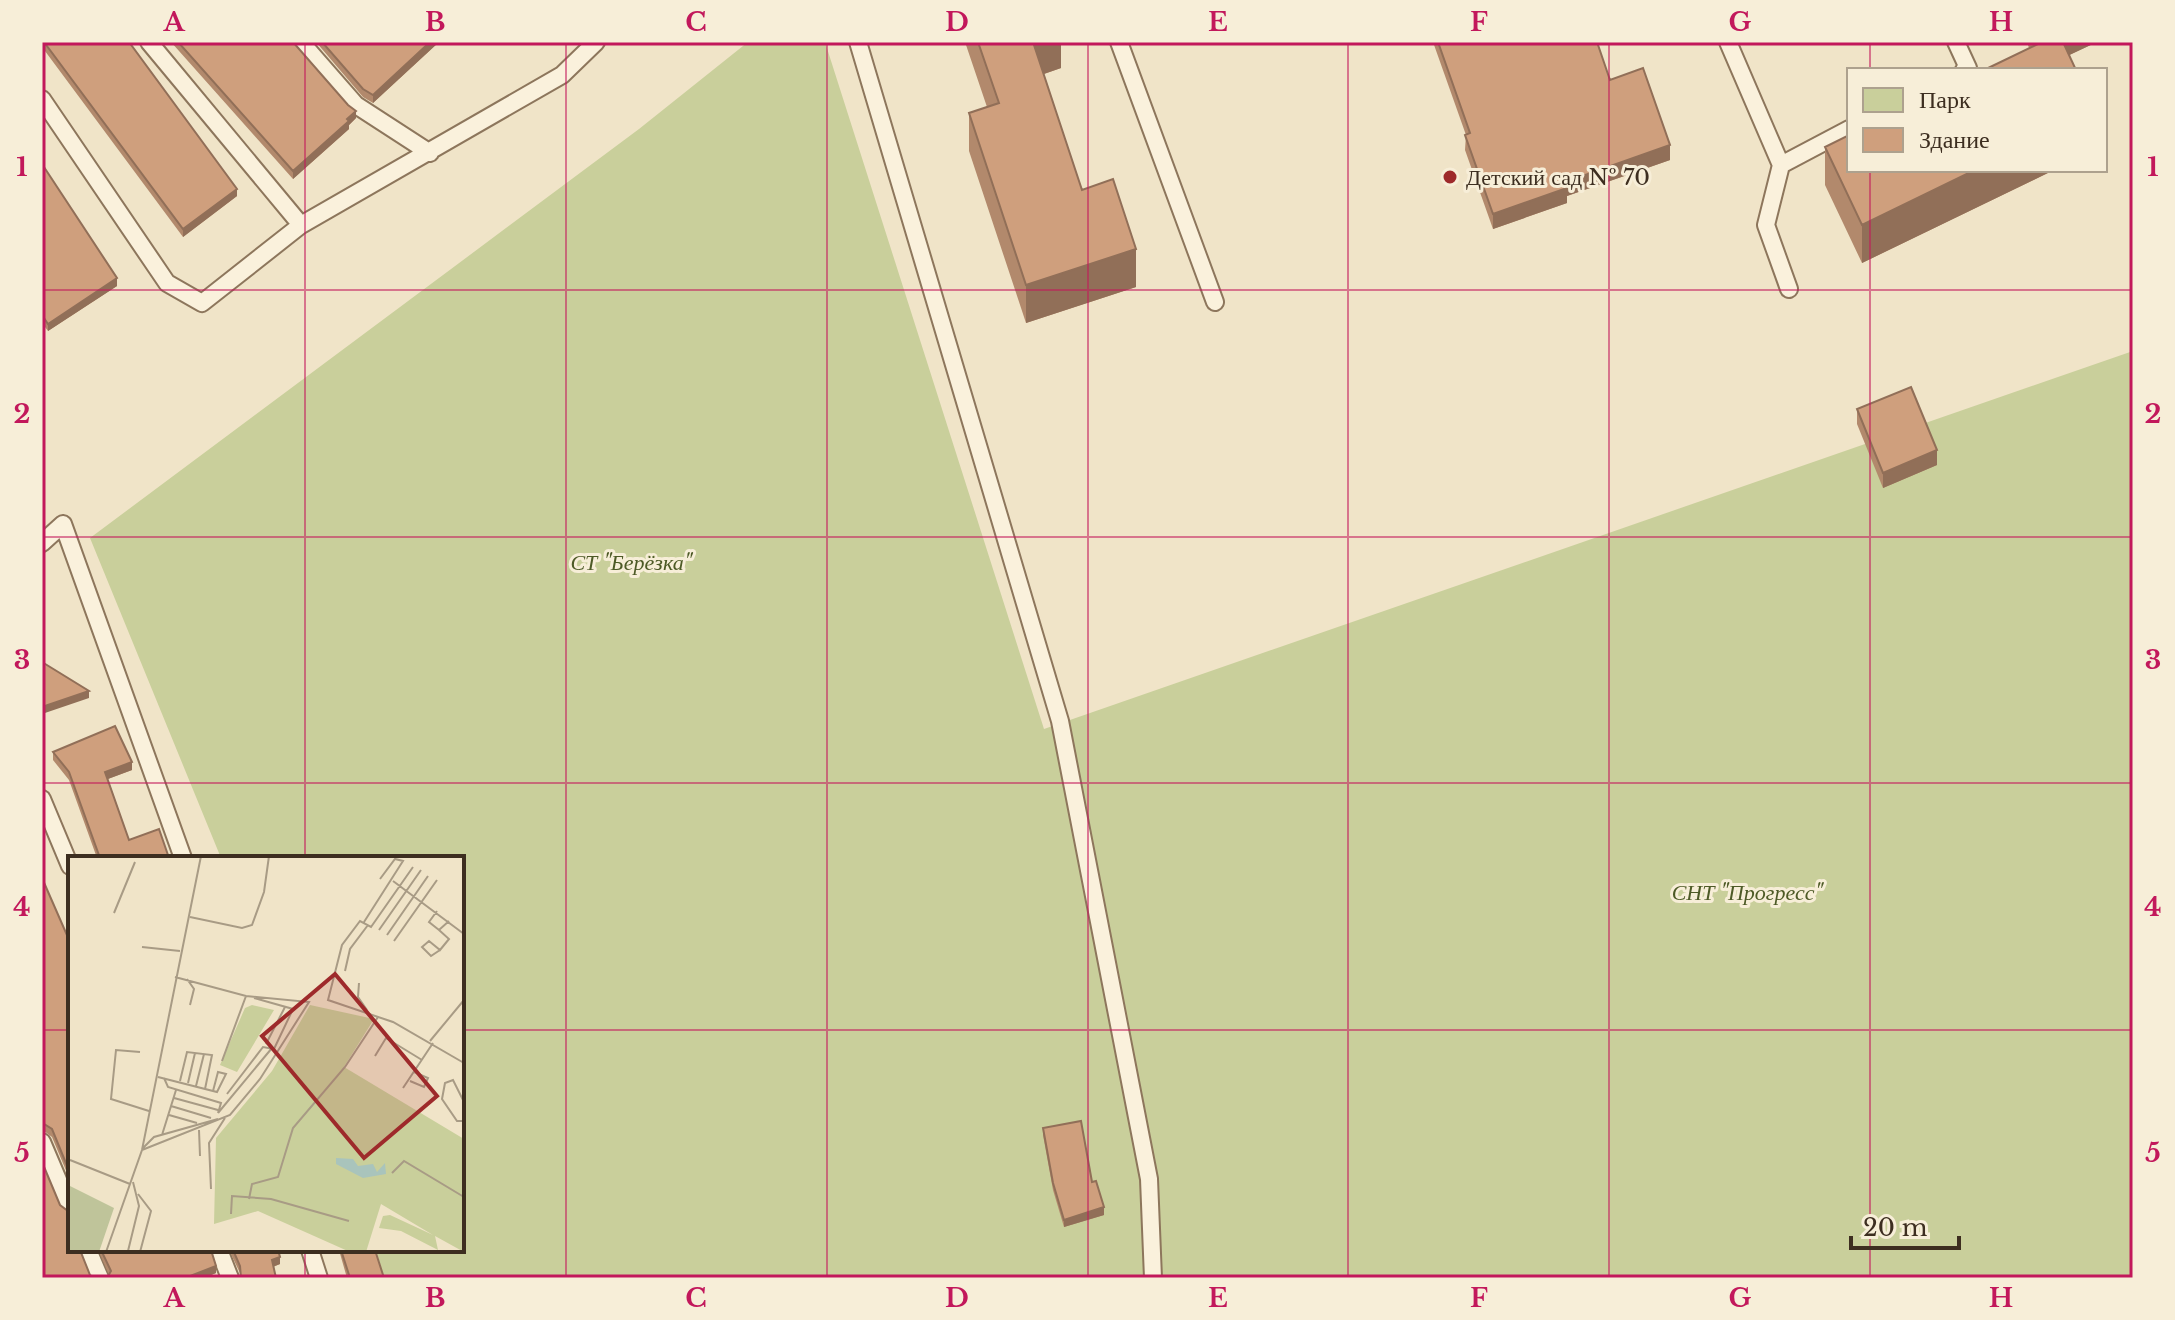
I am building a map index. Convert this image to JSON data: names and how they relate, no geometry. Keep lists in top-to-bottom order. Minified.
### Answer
{"parks":["СТ \"Берёзка\"","СНТ \"Прогресс\""],"places":["Детский сад № 70"],"legend":["Парк","Здание"],"scale_bar":"20 m","grid":{"columns":["A","B","C","D","E","F","G","H"],"rows":["1","2","3","4","5"]}}
